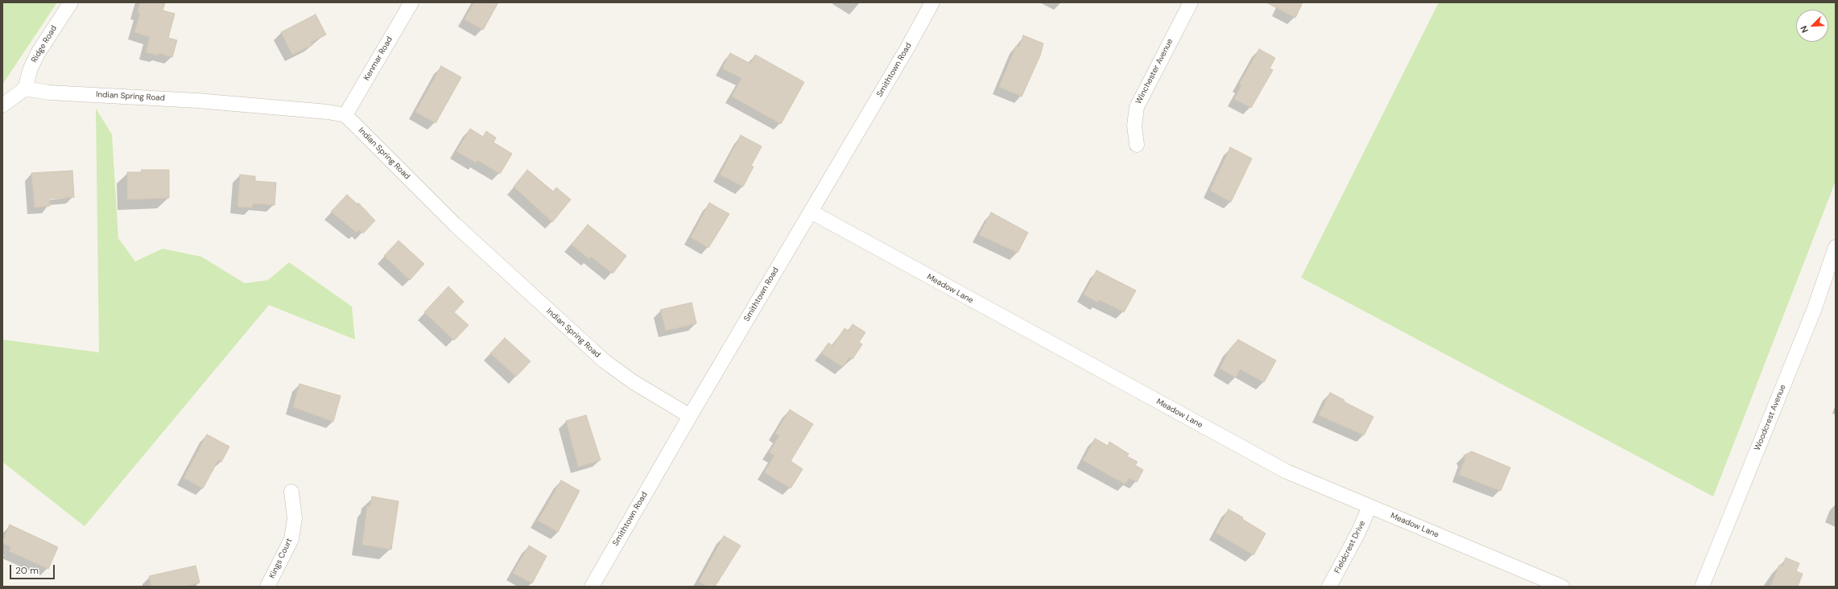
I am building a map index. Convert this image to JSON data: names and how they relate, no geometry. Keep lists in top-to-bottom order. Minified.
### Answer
{"streets":{"street":["Ridge Road","Kenmar Road","Smithtown Road","Winchester Avenue","Indian Spring Road","Meadow Lane","Woodcrest Avenue","Fieldcrest Drive","Kings Court"]},"crossings":[["Ridge Road","Indian Spring Road"],["Kenmar Road","Indian Spring Road"],["Smithtown Road","Indian Spring Road"],["Smithtown Road","Meadow Lane"],["Meadow Lane","Fieldcrest Drive"]],"scale_bar":"20 m","north":"bottom left"}
